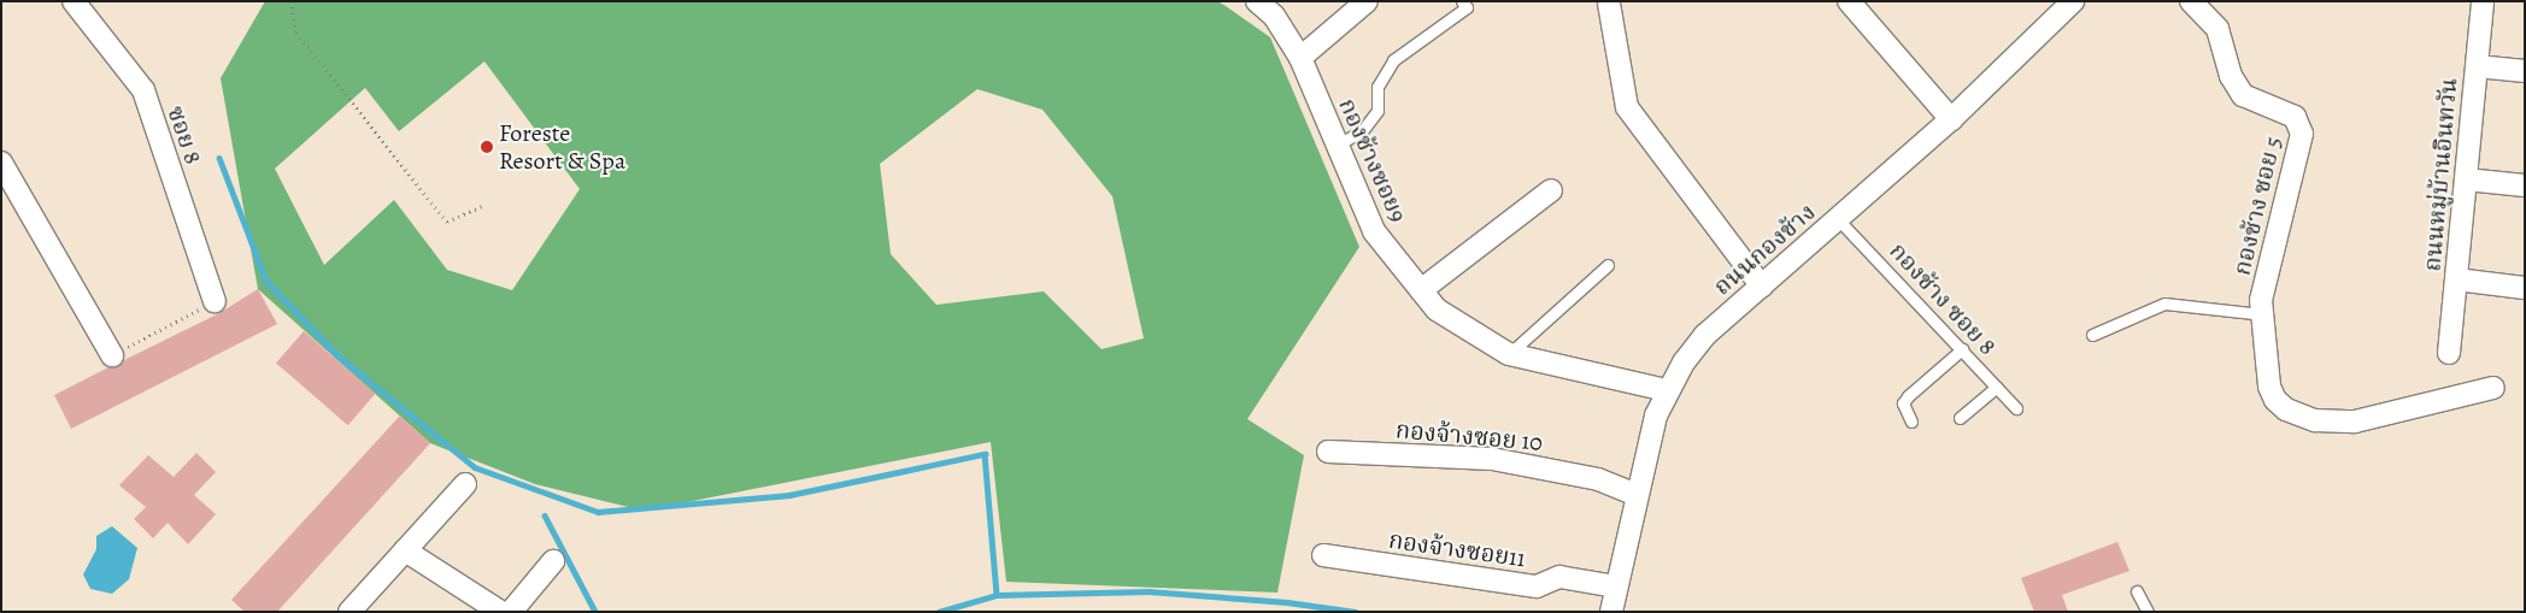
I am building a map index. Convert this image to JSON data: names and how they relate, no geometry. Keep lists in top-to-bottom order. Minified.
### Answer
{"streets":{"street":["ซอย 8","กองช้างซอย9","ถนนหมู่บ้านอินทวัน","กองช้าง ซอย 5","ถนนกองช้าง","กองจ้างซอย 10","กองจ้างซอย11"],"lane":["กองช้าง ซอย 8"]},"crossings":[["กองช้างซอย9","ถนนกองช้าง"],["ถนนกองช้าง","กองช้าง ซอย 8"],["ถนนกองช้าง","กองจ้างซอย 10"],["ถนนกองช้าง","กองจ้างซอย11"]],"places":["Foreste Resort & Spa"]}
